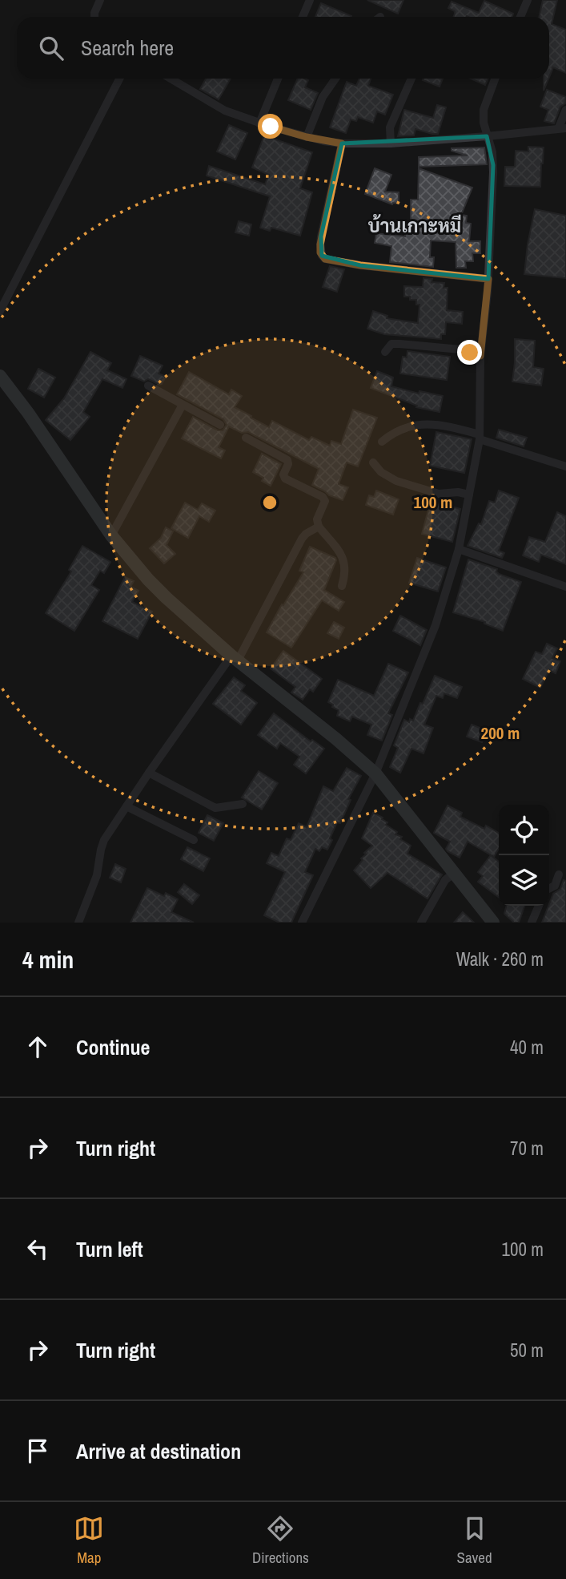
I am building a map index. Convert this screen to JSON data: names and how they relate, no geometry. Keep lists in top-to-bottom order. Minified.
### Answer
{"districts":["บ้านเกาะหมี"],"page":{"search":"Search here","heading":["4 min","Walk · 260 m"],"list":[["Continue","40 m"],["Turn right","70 m"],["Turn left","100 m"],["Turn right","50 m"],"Arrive at destination"],"nav":["Map","Directions","Saved"]},"rings":["100 m","200 m"]}
